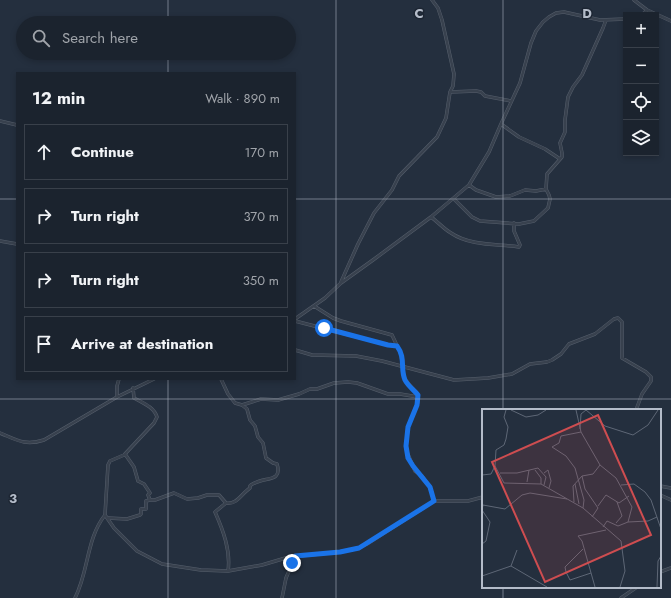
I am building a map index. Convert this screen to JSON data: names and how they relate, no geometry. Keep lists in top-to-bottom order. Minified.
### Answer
{"page":{"map_buttons":["+","−"],"search":"Search here","heading":["12 min","Walk · 890 m"],"list":[["Continue","170 m"],["Turn right","370 m"],["Turn right","350 m"],"Arrive at destination"]},"grid":{"columns":["C","D"],"rows":["3"]}}
